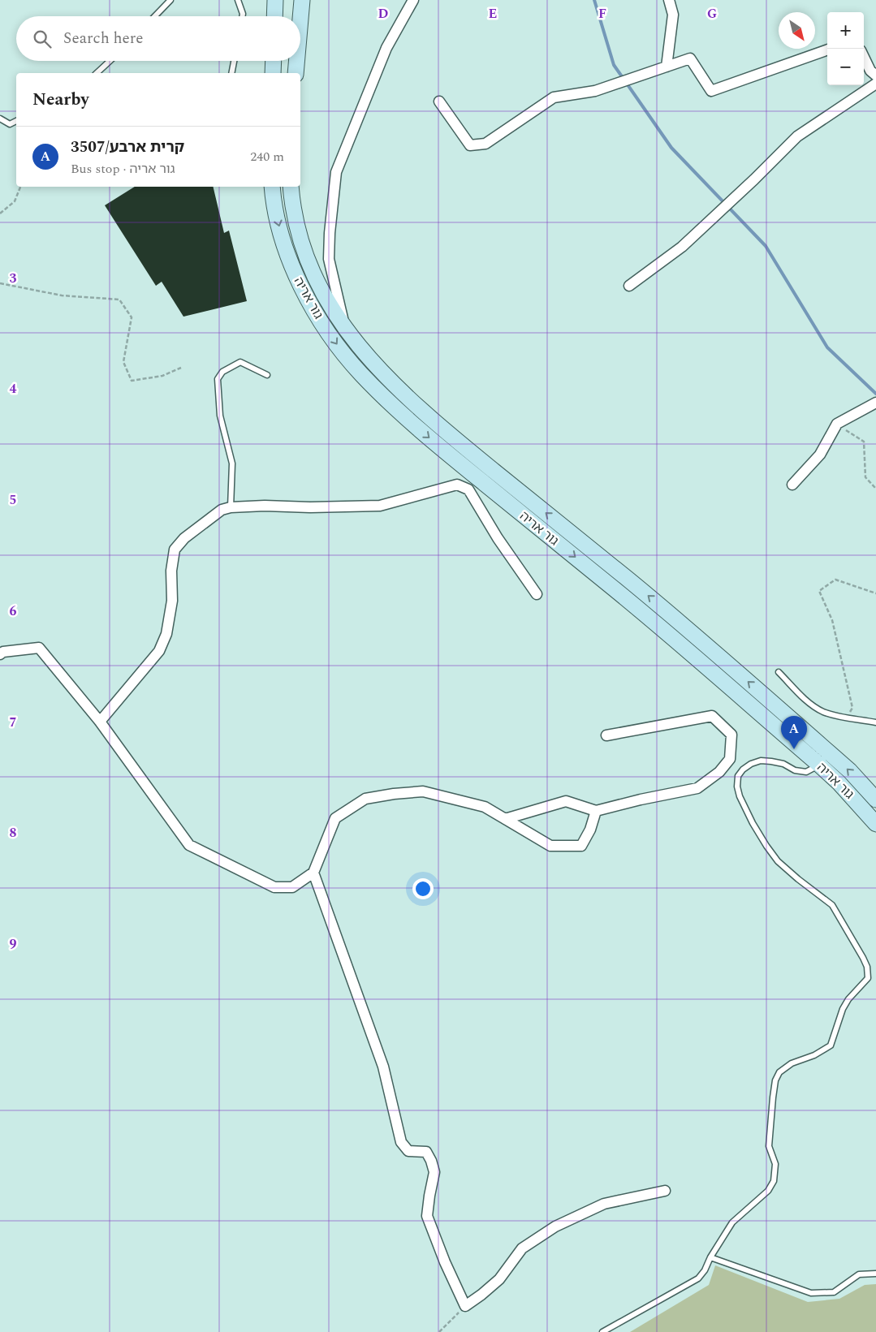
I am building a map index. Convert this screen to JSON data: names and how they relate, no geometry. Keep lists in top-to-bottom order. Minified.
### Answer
{"streets":{"main road":["גור אריה"]},"north":"bottom right","page":{"map_buttons":["+","−"],"search":"Search here","heading":"Nearby","list":[{"mark":"A","name":"קרית ארבע/3507","note":"Bus stop · גור אריה","value":"240 m"}],"pins":"A"},"grid":{"columns":["D","E","F","G"],"rows":["3","4","5","6","7","8","9"]}}
